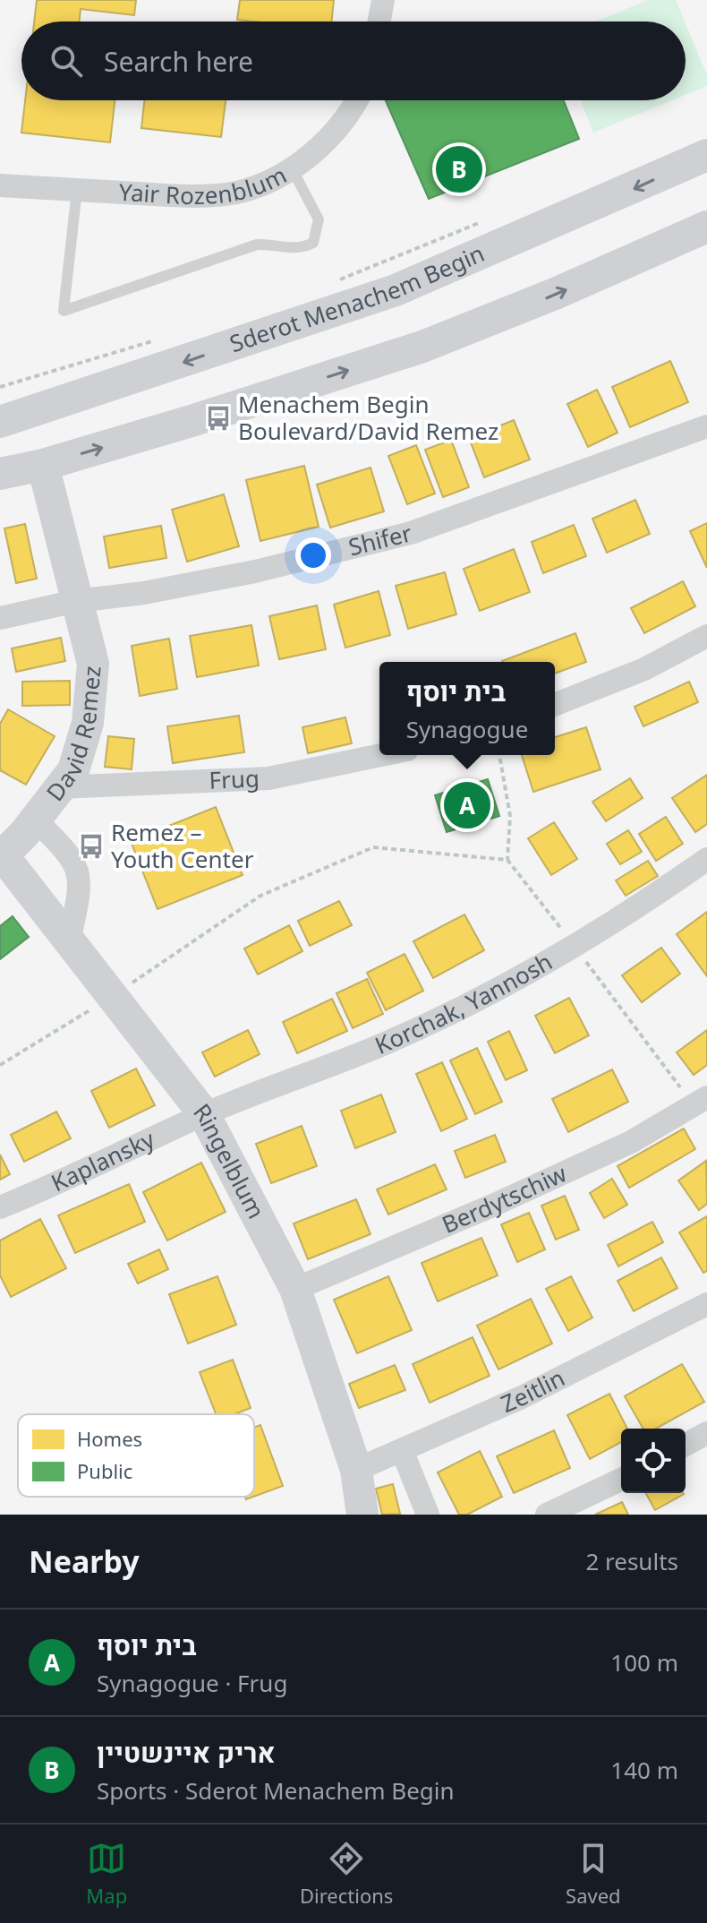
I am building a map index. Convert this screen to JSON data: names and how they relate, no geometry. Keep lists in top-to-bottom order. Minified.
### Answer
{"streets":{"main road":["Sderot Menachem Begin","David Remez","Ringelblum"],"street":["Yair Rozenblum","Shifer","Frug","Korchak, Yannosh","Kaplansky","Berdytschiw","Zeitlin"]},"crossings":[["Shifer","David Remez"],["David Remez","Frug"],["David Remez","Ringelblum"],["Korchak, Yannosh","Kaplansky"],["Korchak, Yannosh","Ringelblum"],["Kaplansky","Ringelblum"],["Ringelblum","Berdytschiw"],["Ringelblum","Zeitlin"]],"places":{"bus stop":["Menachem Begin Boulevard/David Remez","Remez – Youth Center"]},"legend":["Homes","Public"],"page":{"search":"Search here","pins":["B","A"],"popup":["בית יוסף","Synagogue"],"heading":["Nearby","2 results"],"list":[{"mark":"A","name":"בית יוסף","note":"Synagogue · Frug","value":"100 m"},{"mark":"B","name":"אריק איינשטיין","note":"Sports · Sderot Menachem Begin","value":"140 m"}],"nav":["Map","Directions","Saved"]}}
